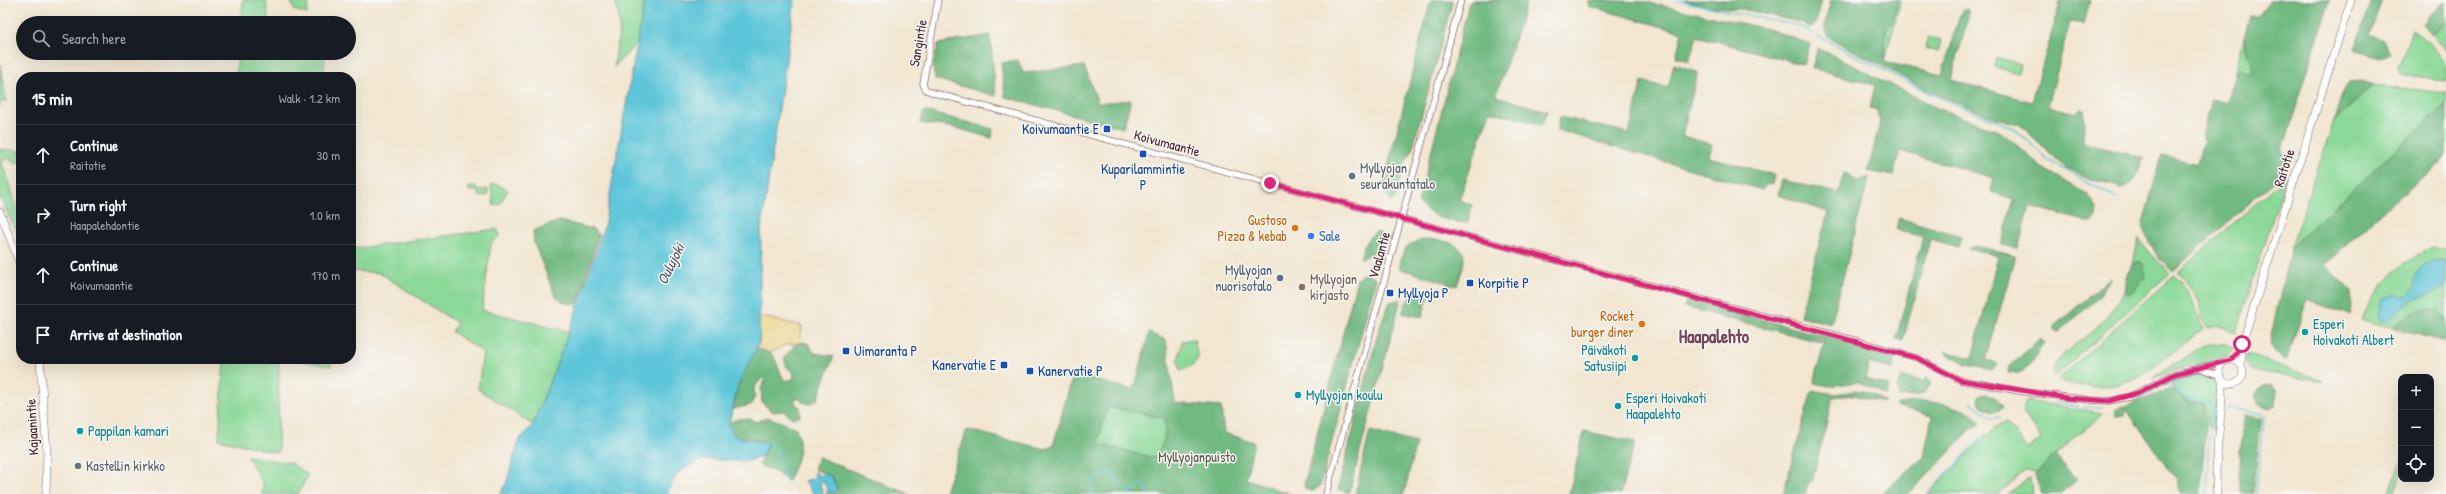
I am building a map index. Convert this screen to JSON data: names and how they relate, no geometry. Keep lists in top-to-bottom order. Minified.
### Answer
{"streets":{"main road":["Raitotie","Kajaanintie"],"street":["Sangintie","Koivumaantie","Vaalantie"]},"crossings":[["Sangintie","Koivumaantie"],["Koivumaantie","Raitotie"],["Koivumaantie","Vaalantie"]],"districts":["Haapalehto"],"water":["Oulujoki"],"parks":["Myllyojanpuisto"],"places":{"transit":["Koivumaantie E","Kuparilammintie P","Korpitie P","Myllyoja P","Uimaranta P","Kanervatie E","Kanervatie P"],"other":["Myllyojan seurakuntatalo","Gustoso Pizza & kebab","Sale","Myllyojan nuorisotalo","Myllyojan kirjasto","Rocket burger diner","Esperi Hoivakoti Albert","Päiväkoti Satusiipi","Myllyojan koulu","Esperi Hoivakoti Haapalehto","Pappilan kamari","Kastellin kirkko"]},"page":{"search":"Search here","heading":["15 min","Walk · 1.2 km"],"list":[["Continue","Raitotie","30 m"],["Turn right","Haapalehdontie","1.0 km"],["Continue","Koivumaantie","170 m"],"Arrive at destination"],"map_buttons":["+","−"]}}
